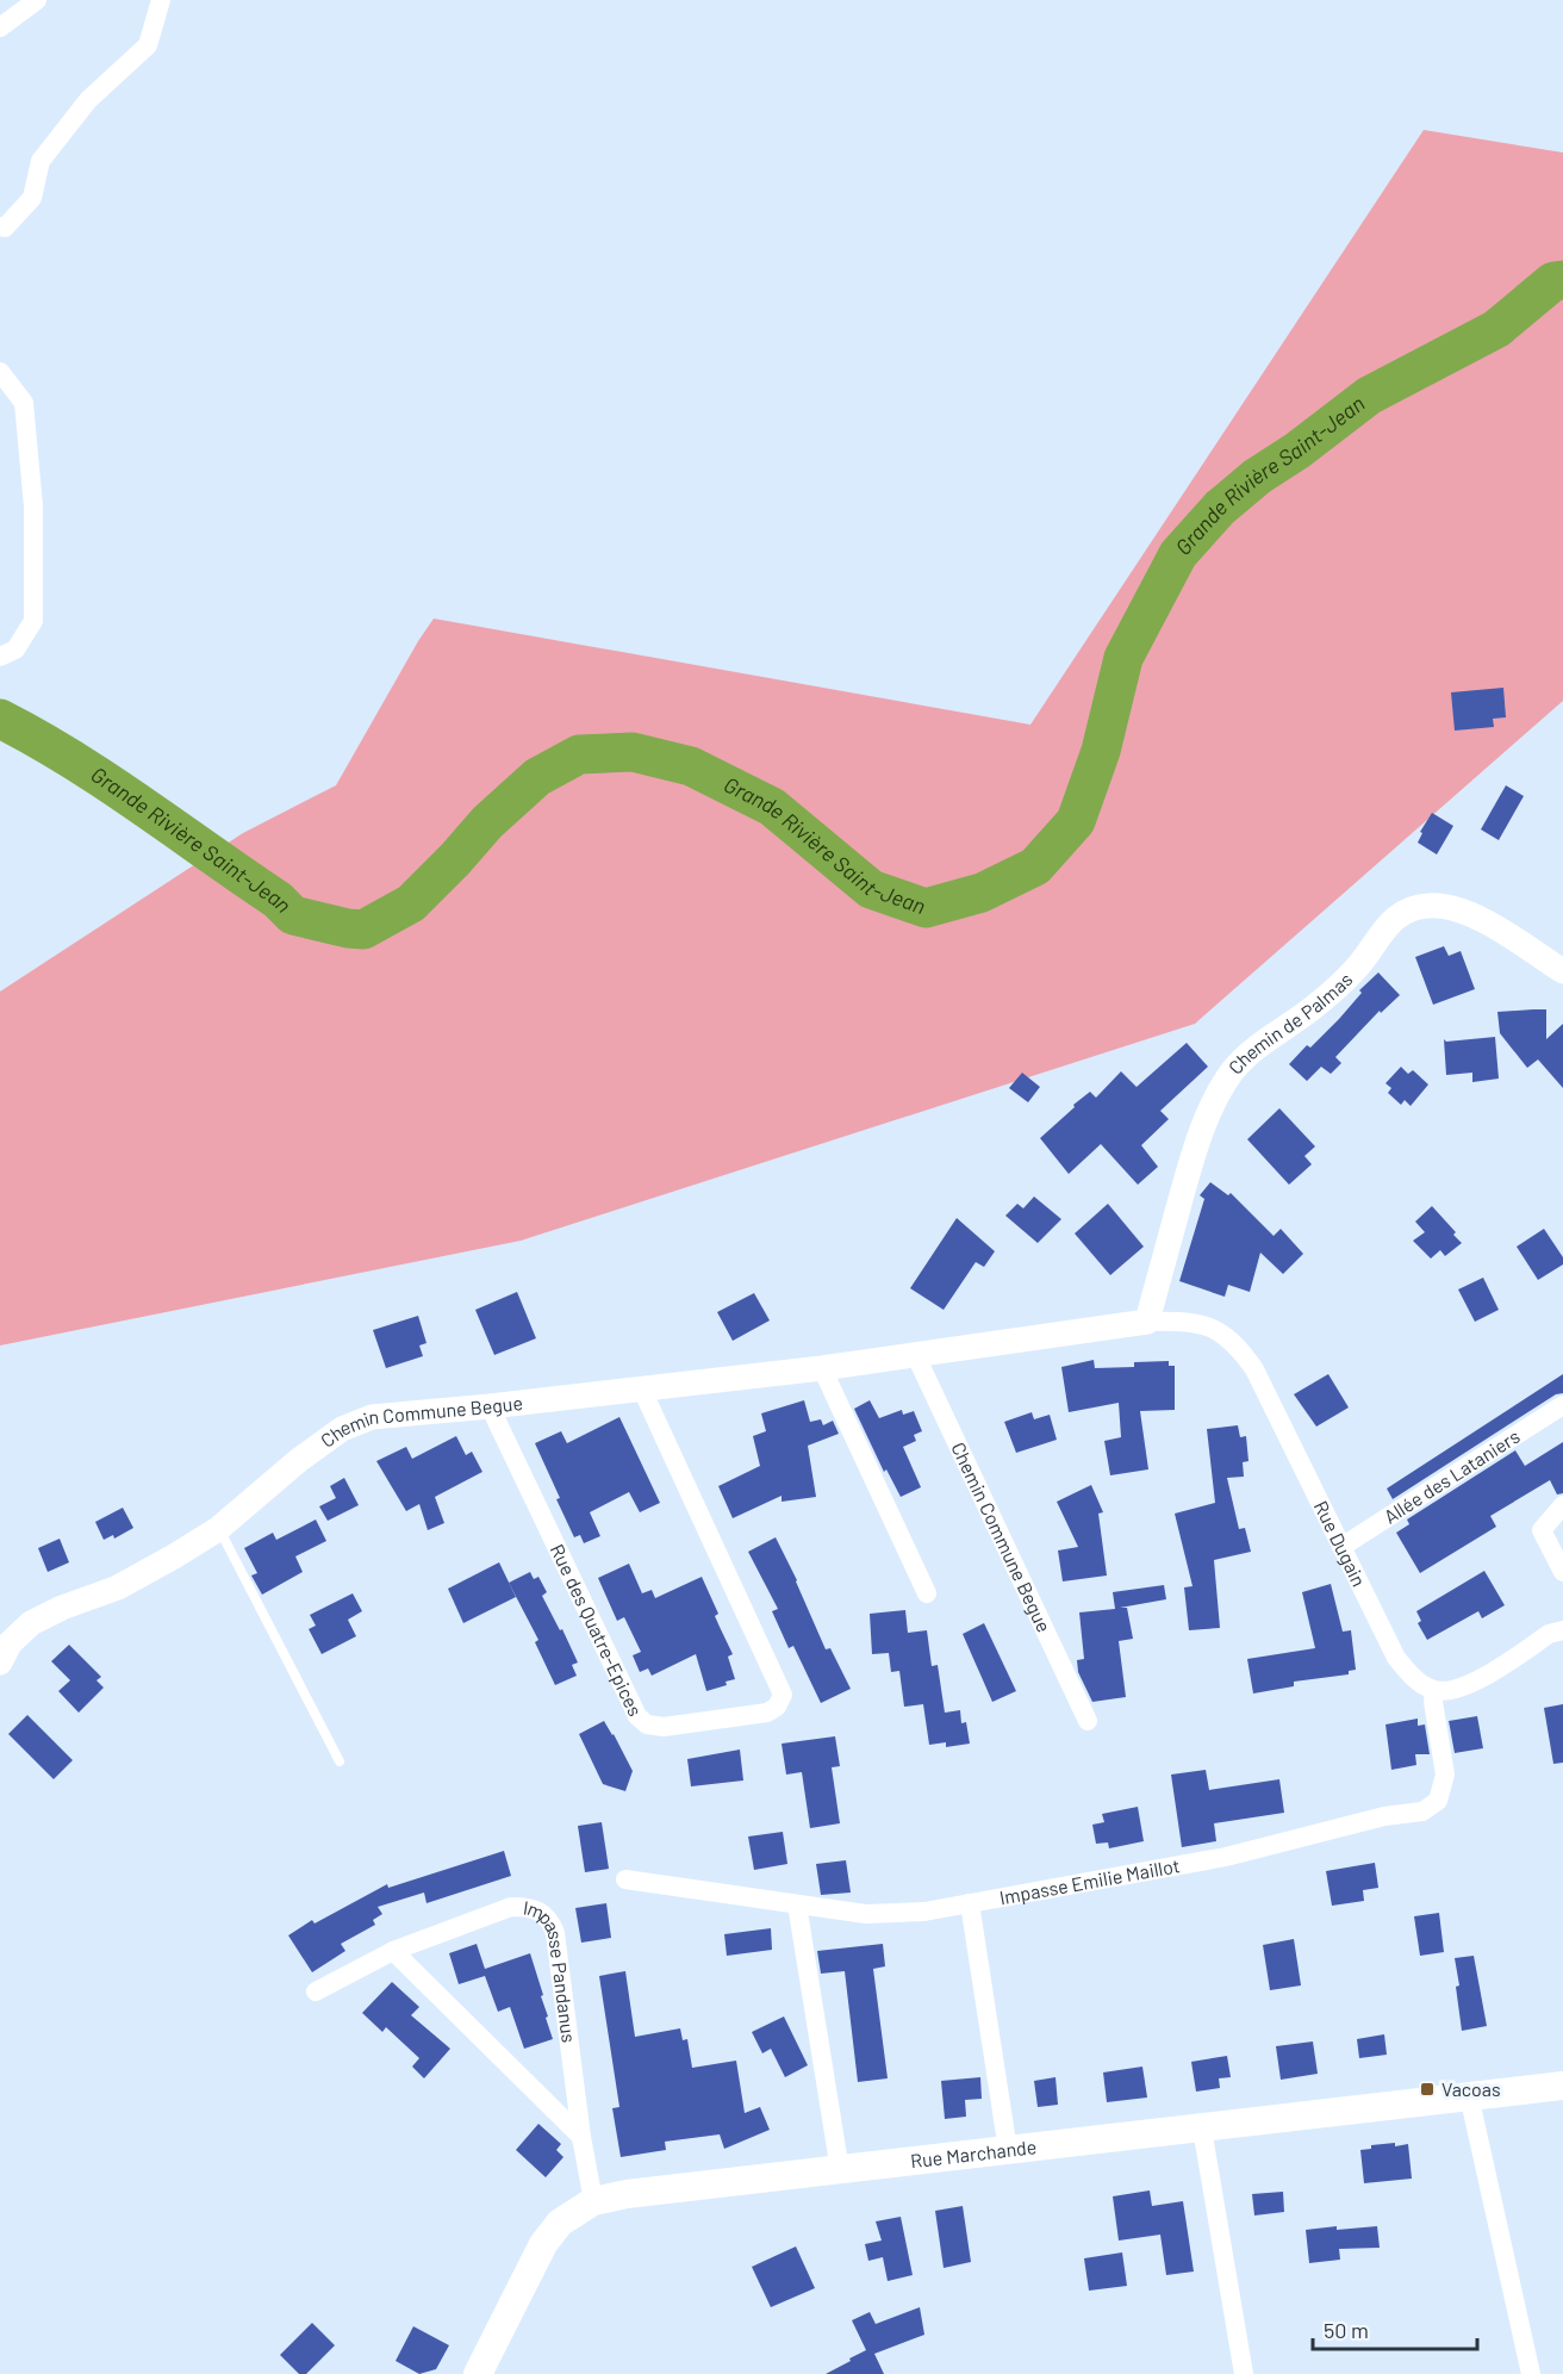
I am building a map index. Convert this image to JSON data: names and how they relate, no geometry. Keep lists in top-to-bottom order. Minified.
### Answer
{"streets":{"main road":["Rue Marchande"],"street":["Chemin de Palmas","Chemin Commune Begue","Allée des Lataniers","Rue Dugain","Rue des Quatre-Epices","Impasse Emilie Maillot","Impasse Pandanus"]},"crossings":[["Chemin de Palmas","Chemin Commune Begue"],["Chemin de Palmas","Rue Dugain"],["Chemin Commune Begue","Rue Dugain"],["Chemin Commune Begue","Rue des Quatre-Epices"],["Allée des Lataniers","Rue Dugain"],["Rue Dugain","Impasse Emilie Maillot"],["Impasse Pandanus","Rue Marchande"]],"water":["Grande Rivière Saint-Jean"],"places":{"transit":["Vacoas"]},"scale_bar":"50 m"}
